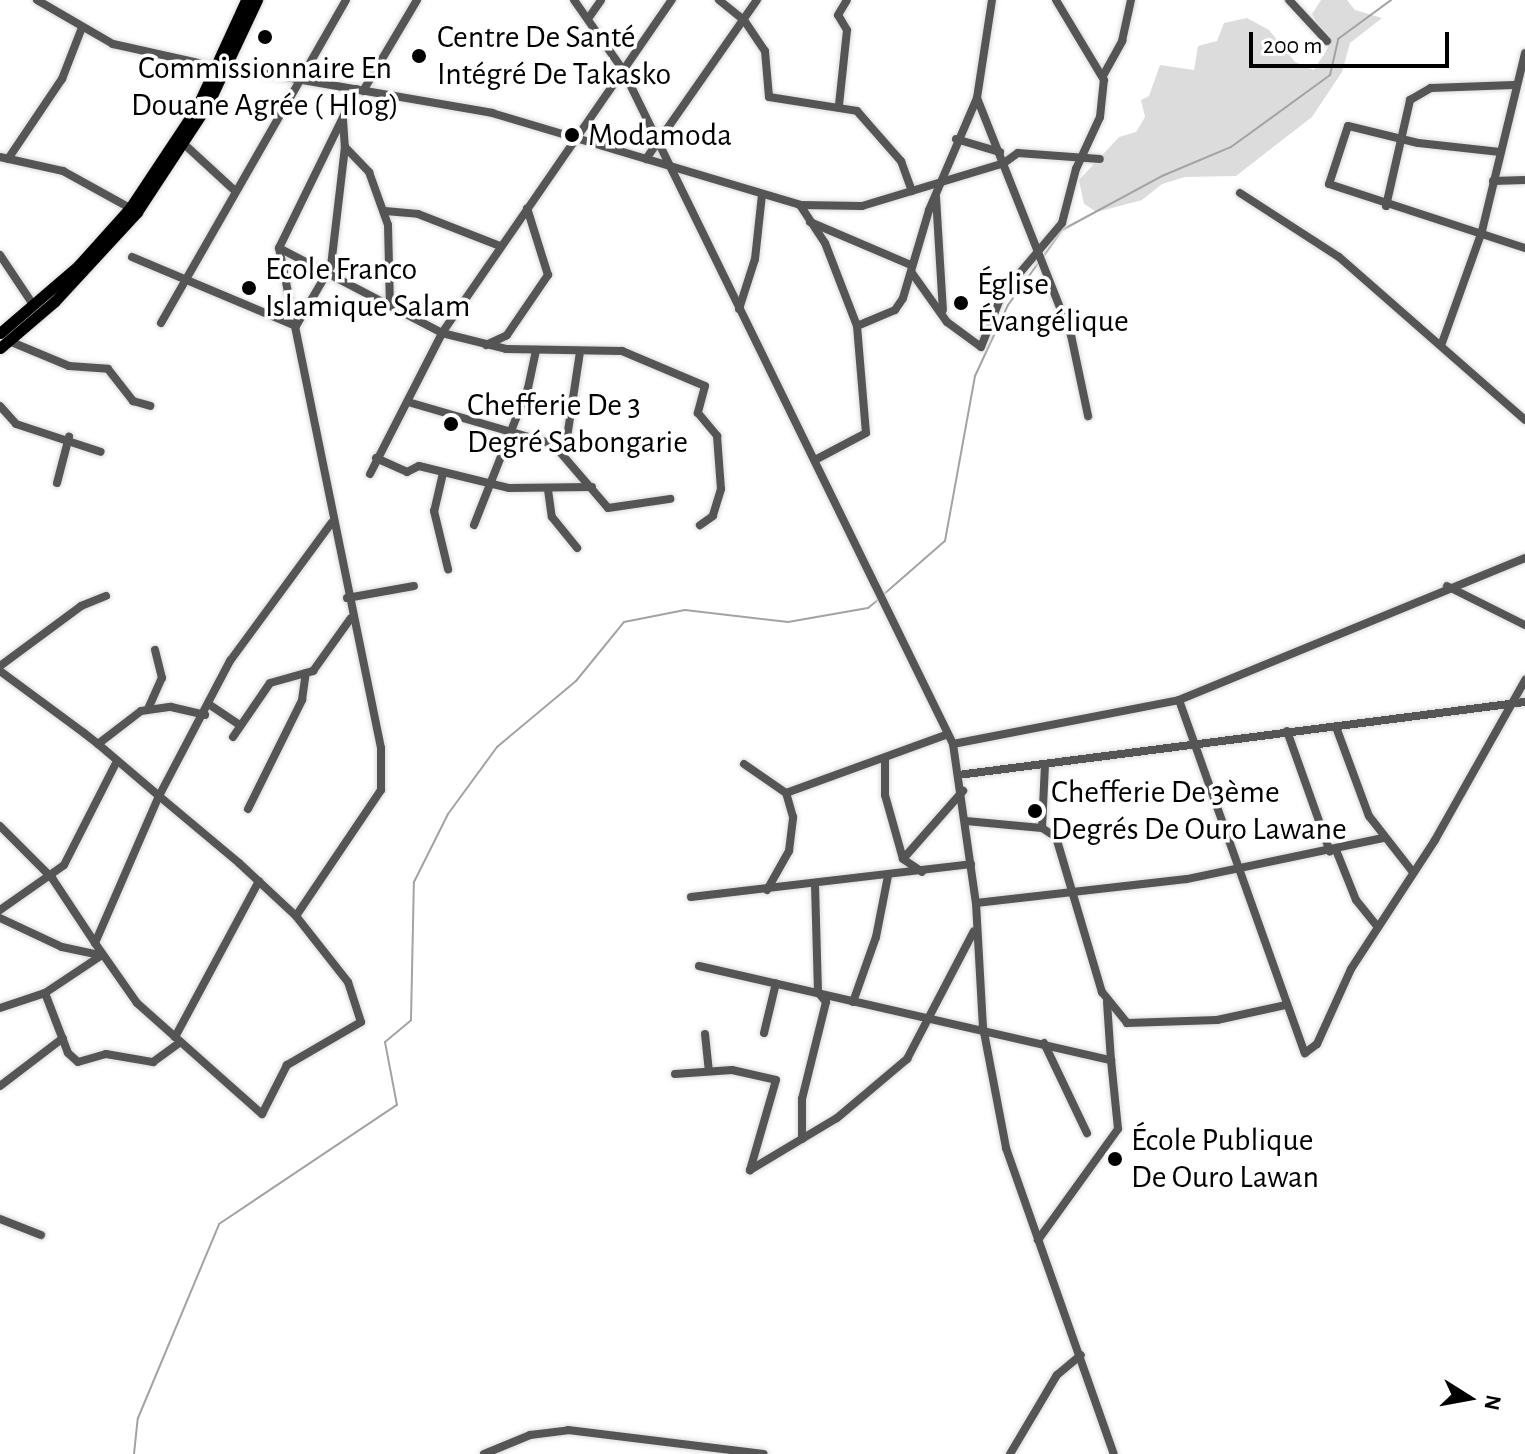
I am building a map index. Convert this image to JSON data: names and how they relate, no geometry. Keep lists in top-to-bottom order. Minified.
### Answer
{"places":["Commissionnaire En Douane Agrée ( Hlog)","Centre De Santé Intégré De Takasko","Modamoda","Ecole Franco Islamique Salam","Église Évangélique","Chefferie De 3 Degré Sabongarie","Chefferie De 3ème Degrés De Ouro Lawane","École Publique De Ouro Lawan"],"scale_bar":"200 m","north":"right"}
